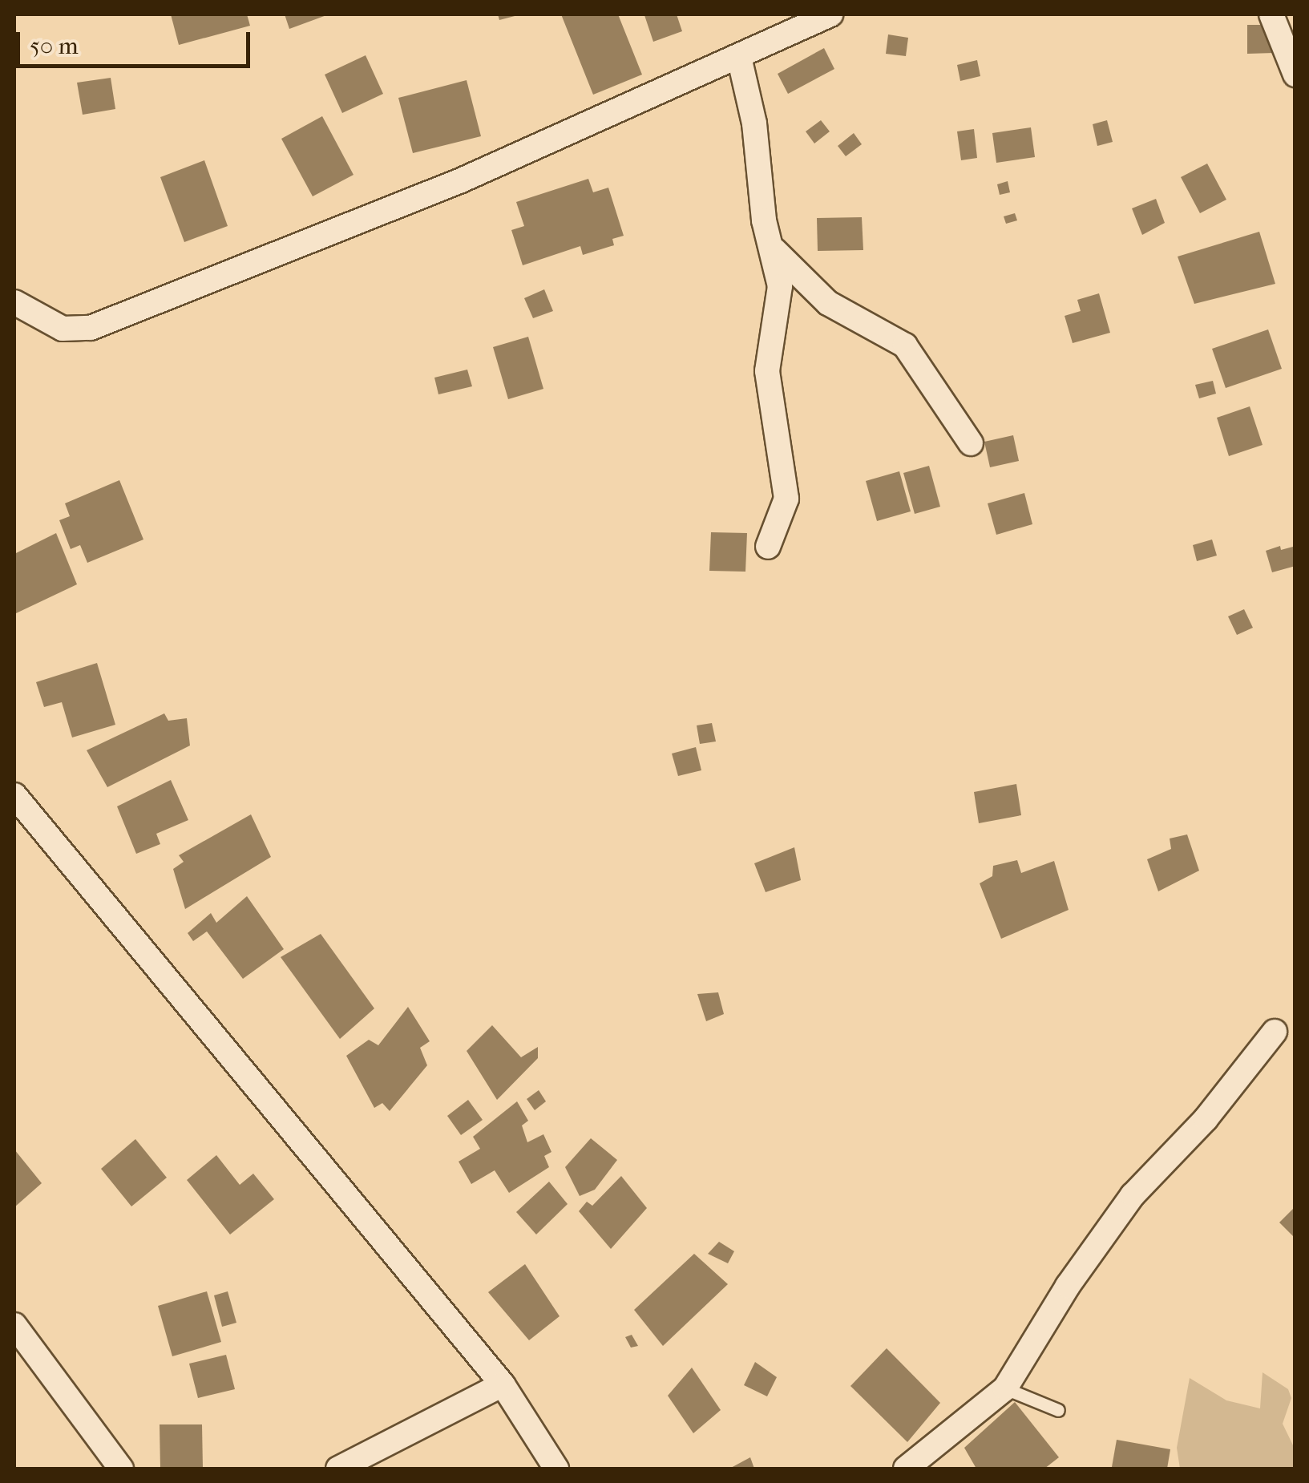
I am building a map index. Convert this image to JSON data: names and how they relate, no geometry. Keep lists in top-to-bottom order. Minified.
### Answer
{"scale_bar":"50 m"}
